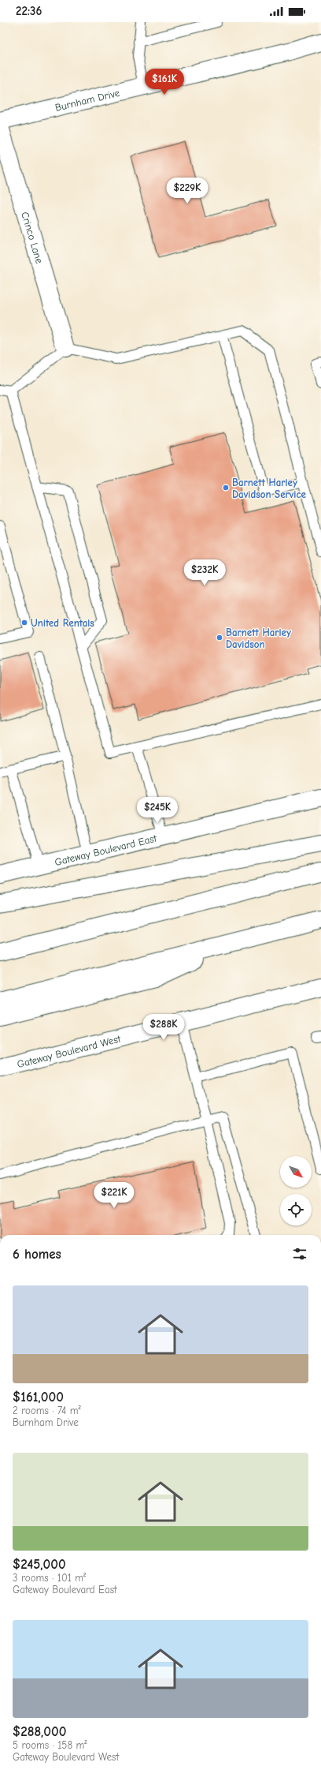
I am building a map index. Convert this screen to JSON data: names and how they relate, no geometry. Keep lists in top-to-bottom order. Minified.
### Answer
{"streets":{"main road":["Burnham Drive","Crinco Lane","Gateway Boulevard East","Gateway Boulevard West"]},"places":["Barnett Harley Davidson Service","United Rentals","Barnett Harley Davidson"],"north":"bottom right","page":{"status":"22:36","price":["$161K","$229K","$232K","$245K","$288K","$221K"],"heading":"6 homes","list":[{"name":"$161,000","note":"2 rooms · 74 m² · Burnham Drive"},{"name":"$245,000","note":"3 rooms · 101 m² · Gateway Boulevard East"},{"name":"$288,000","note":"5 rooms · 158 m² · Gateway Boulevard West"}]}}
